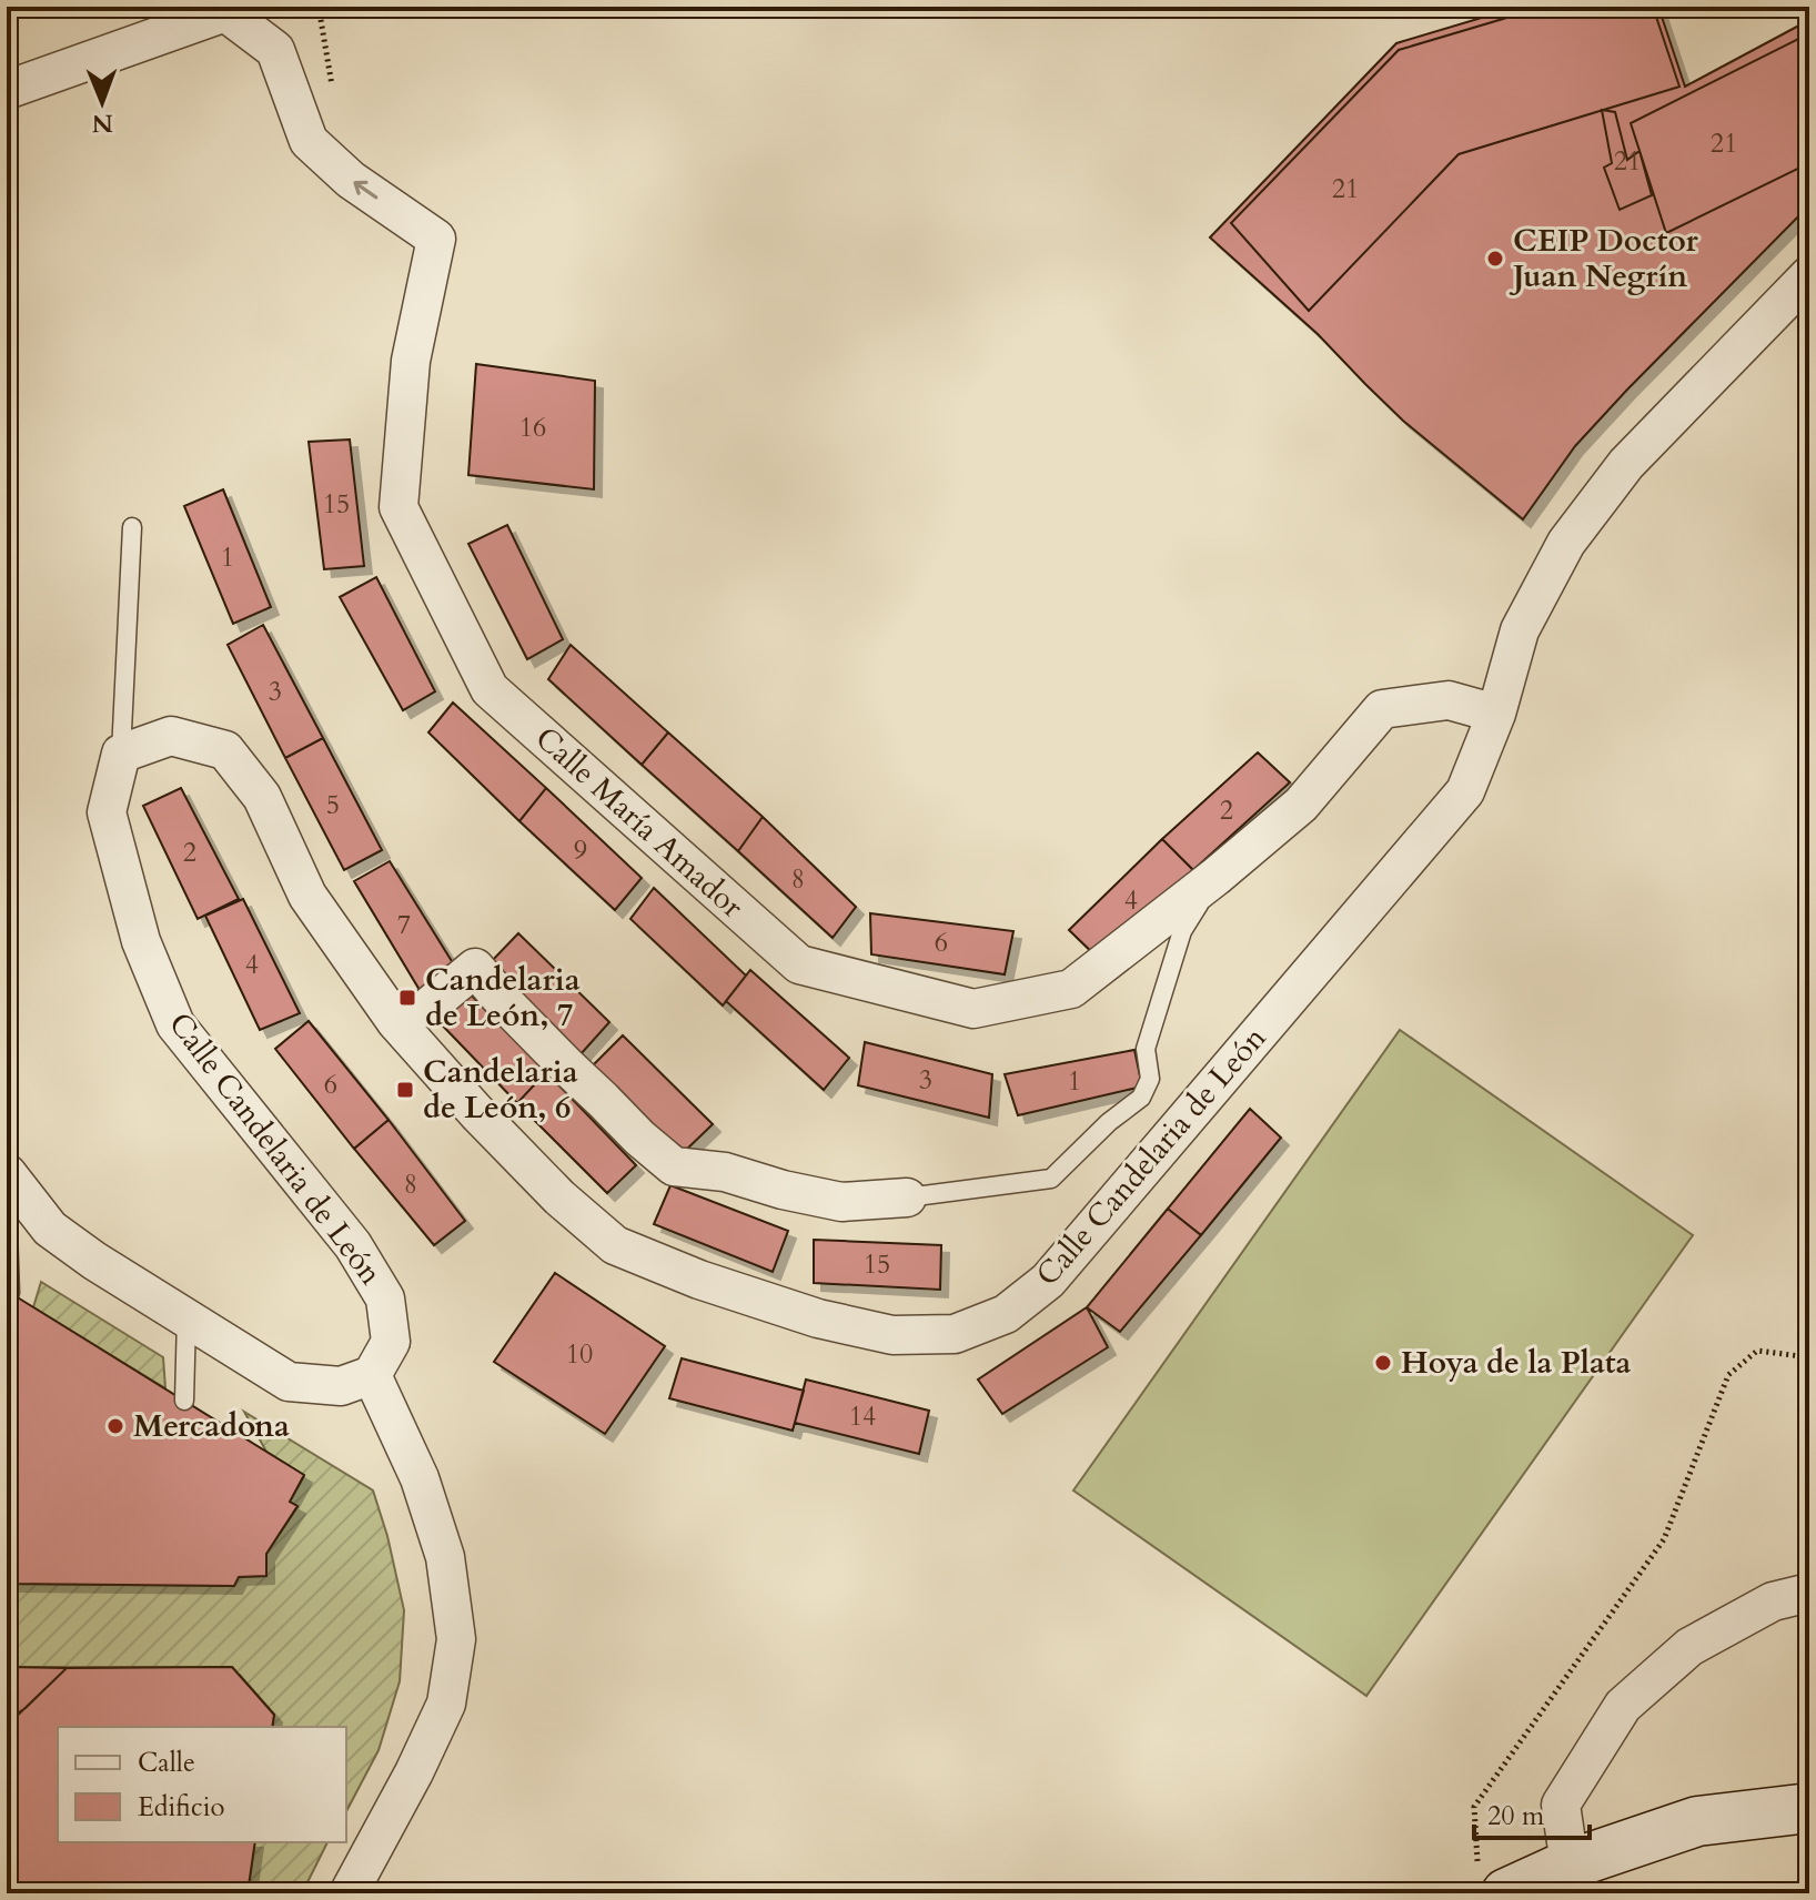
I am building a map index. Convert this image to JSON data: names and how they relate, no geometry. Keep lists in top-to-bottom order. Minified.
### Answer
{"streets":{"street":["Calle María Amador","Calle Candelaria de León"]},"crossings":[["Calle María Amador","Calle Candelaria de León"]],"places":{"other":["CEIP Doctor Juan Negrín","Hoya de la Plata","Mercadona"],"transit":["Candelaria de León, 7","Candelaria de León, 6"]},"house_numbers":["21","21","21","16","15","1","3","5","2","9","2","8","4","7","6","4","3","1","6","8","15","10","14"],"legend":["Calle","Edificio"],"scale_bar":"20 m","north":"bottom"}
